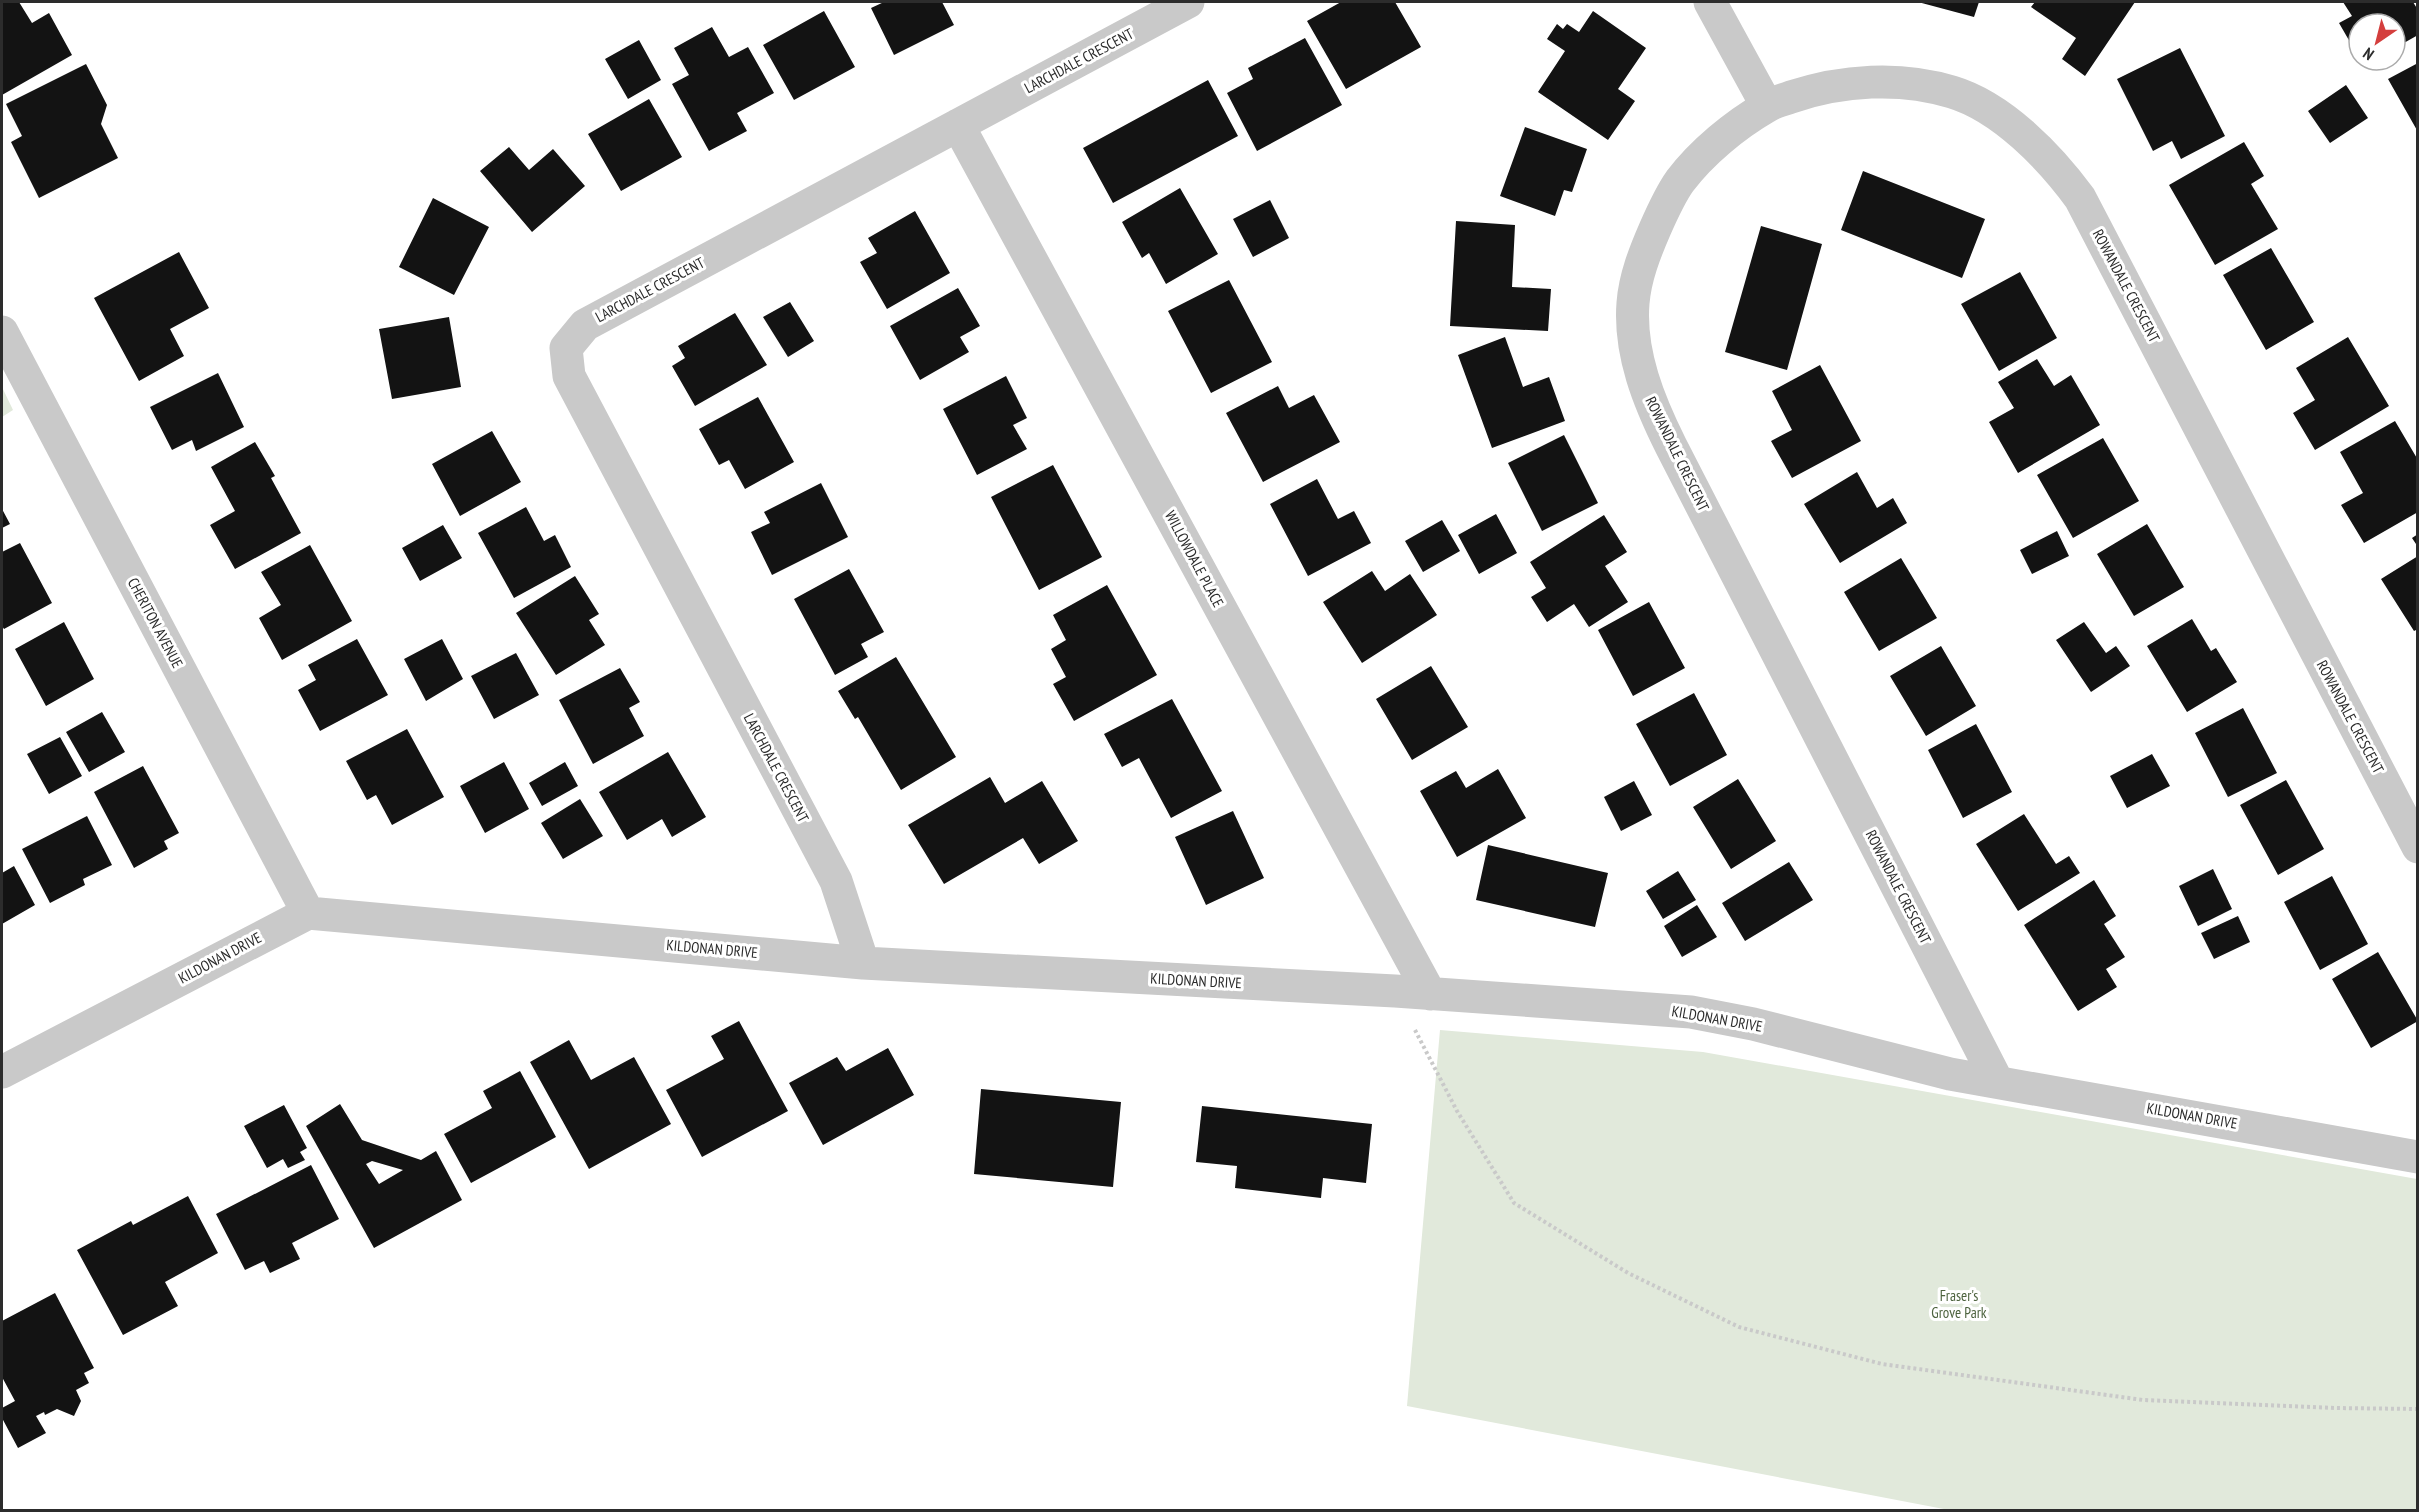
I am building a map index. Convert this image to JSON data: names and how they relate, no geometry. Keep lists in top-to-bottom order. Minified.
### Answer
{"streets":{"street":["LARCHDALE CRESCENT","ROWANDALE CRESCENT","WILLOWDALE PLACE","CHERITON AVENUE","KILDONAN DRIVE"]},"crossings":[["LARCHDALE CRESCENT","WILLOWDALE PLACE"],["LARCHDALE CRESCENT","KILDONAN DRIVE"],["ROWANDALE CRESCENT","KILDONAN DRIVE"],["WILLOWDALE PLACE","KILDONAN DRIVE"],["CHERITON AVENUE","KILDONAN DRIVE"]],"parks":["Fraser's Grove Park"],"north":"bottom left"}
